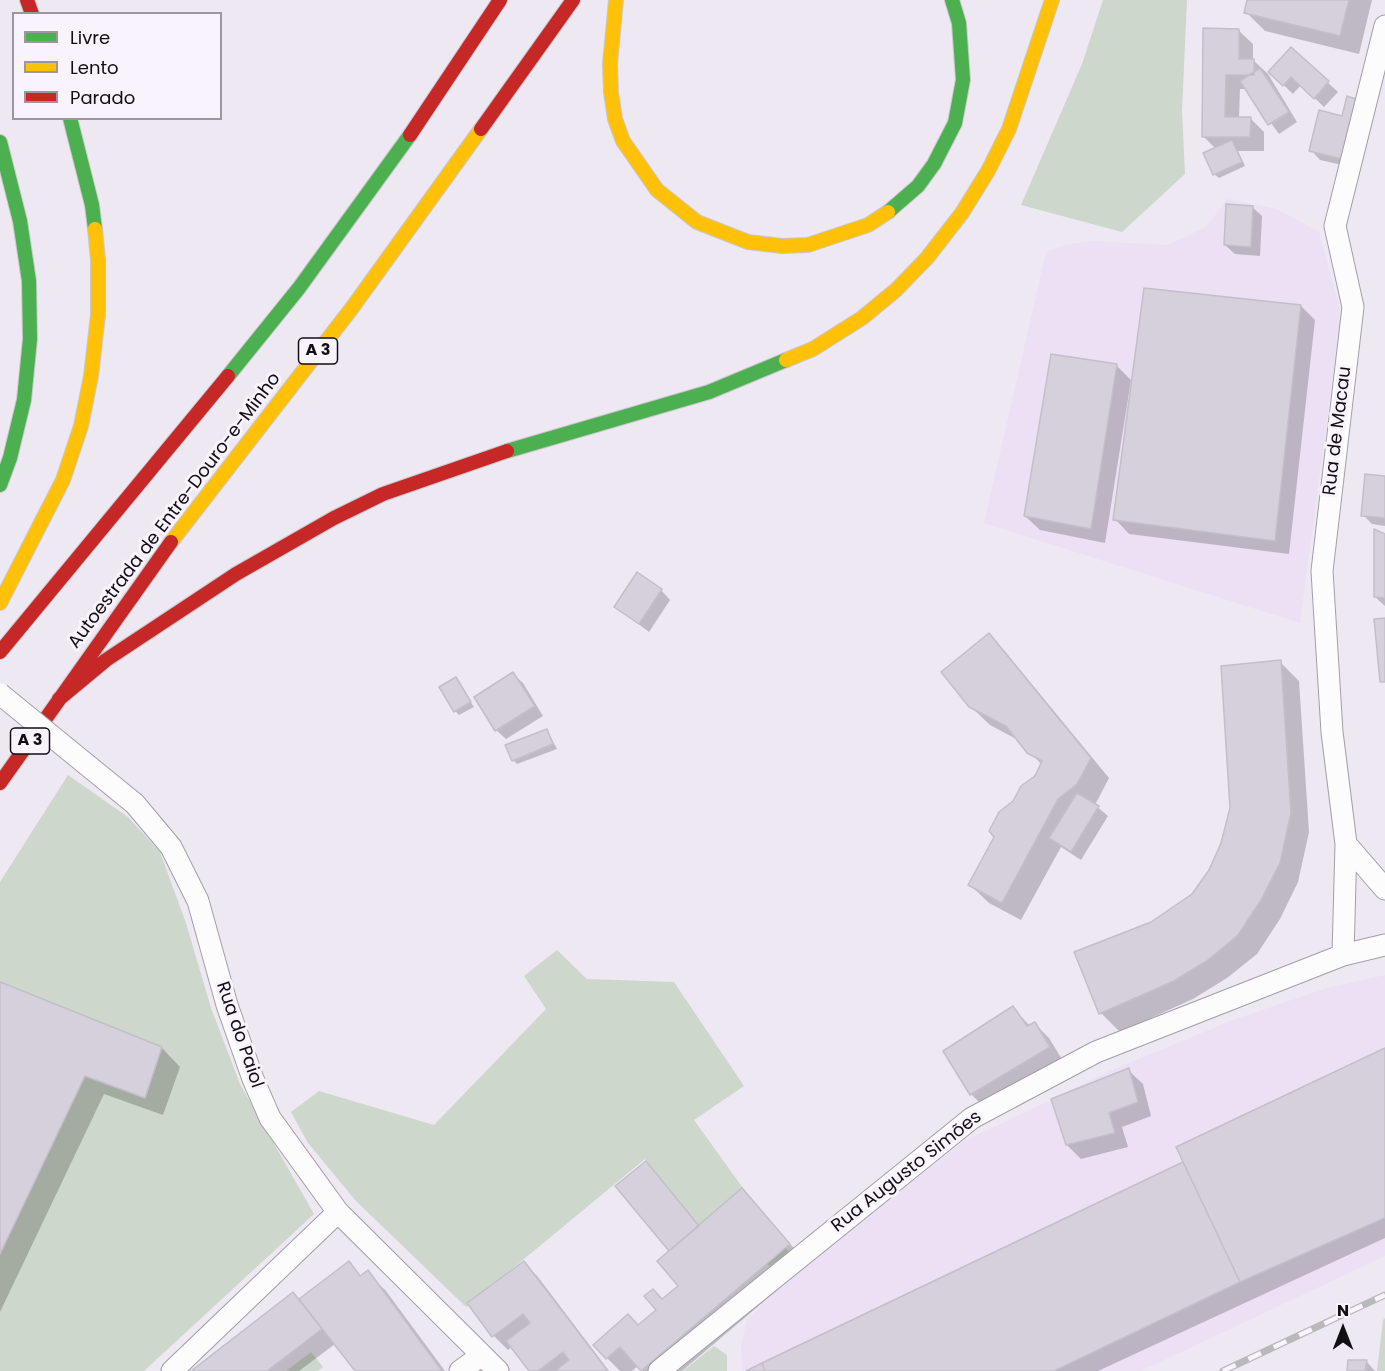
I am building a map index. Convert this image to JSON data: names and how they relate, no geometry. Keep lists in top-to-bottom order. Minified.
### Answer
{"streets":{"highway":["A 3","Autoestrada de Entre-Douro-e-Minho"],"street":["Rua de Macau","Rua do Paiol","Rua Augusto Simões"]},"crossings":[["Rua de Macau","Rua Augusto Simões"]],"legend":["Livre","Lento","Parado"],"north":"top"}
